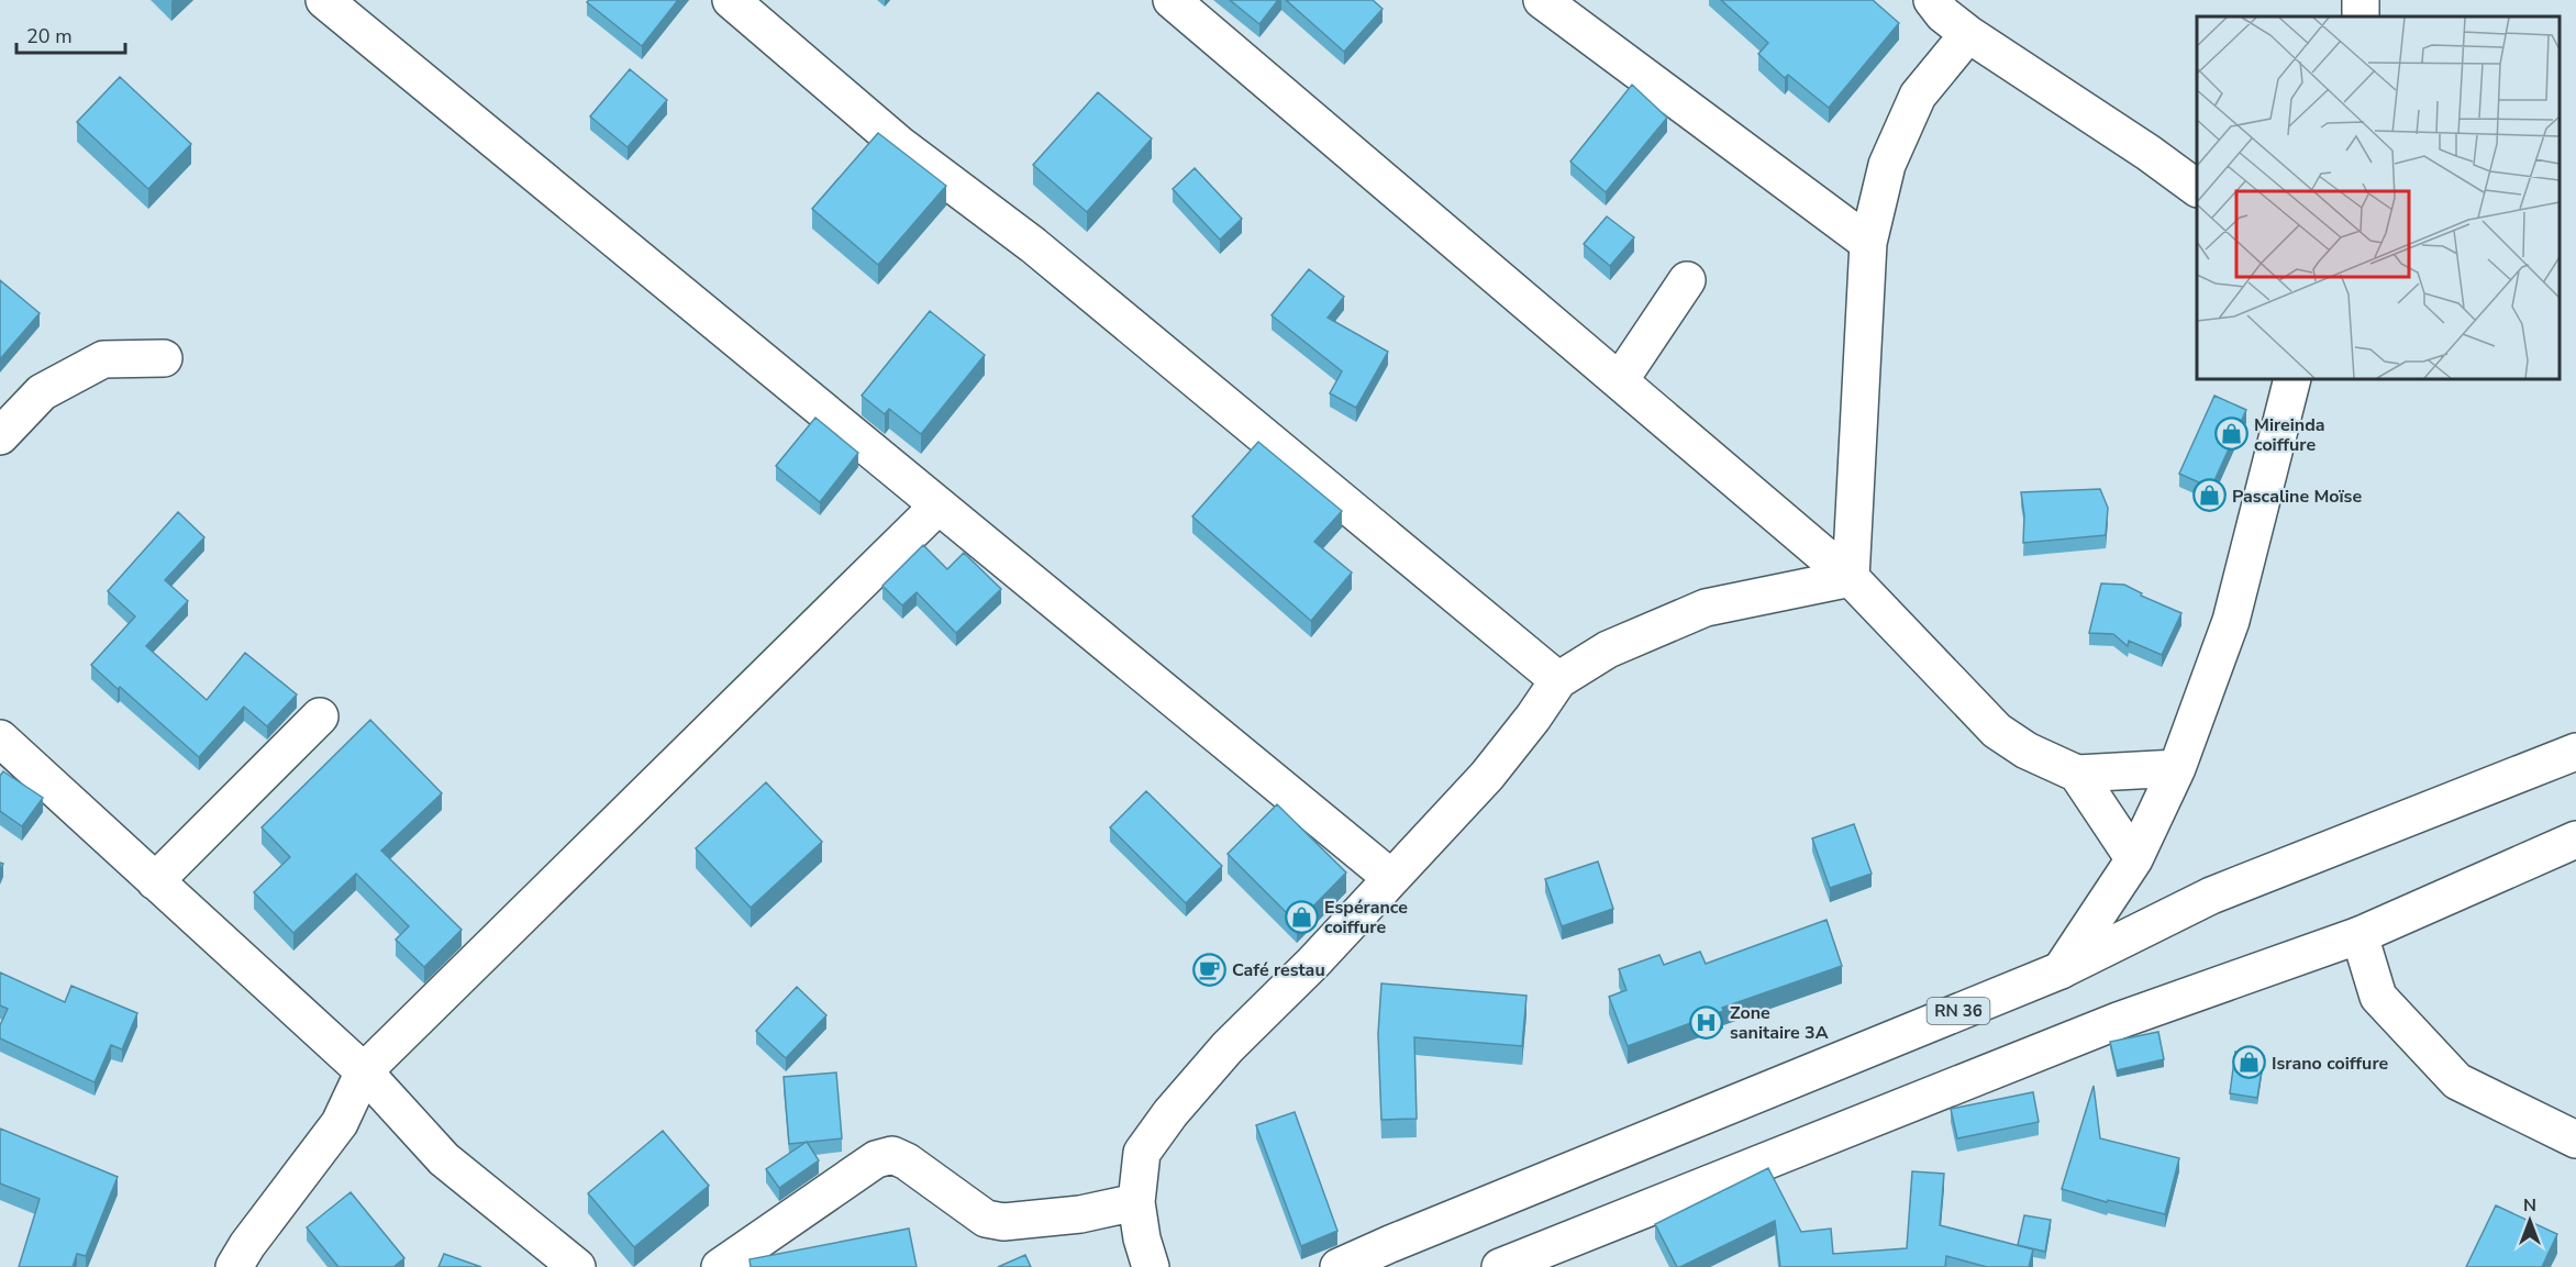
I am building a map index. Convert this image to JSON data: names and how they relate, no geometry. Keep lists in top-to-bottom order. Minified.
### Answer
{"streets":{"street":["RN 36"]},"places":{"shop":["Mireinda coiffure","Pascaline Moïse","Espérance coiffure","Israno coiffure"],"cafe":["Café restau"],"hospital":["Zone sanitaire 3A"]},"scale_bar":"20 m","north":"top"}
